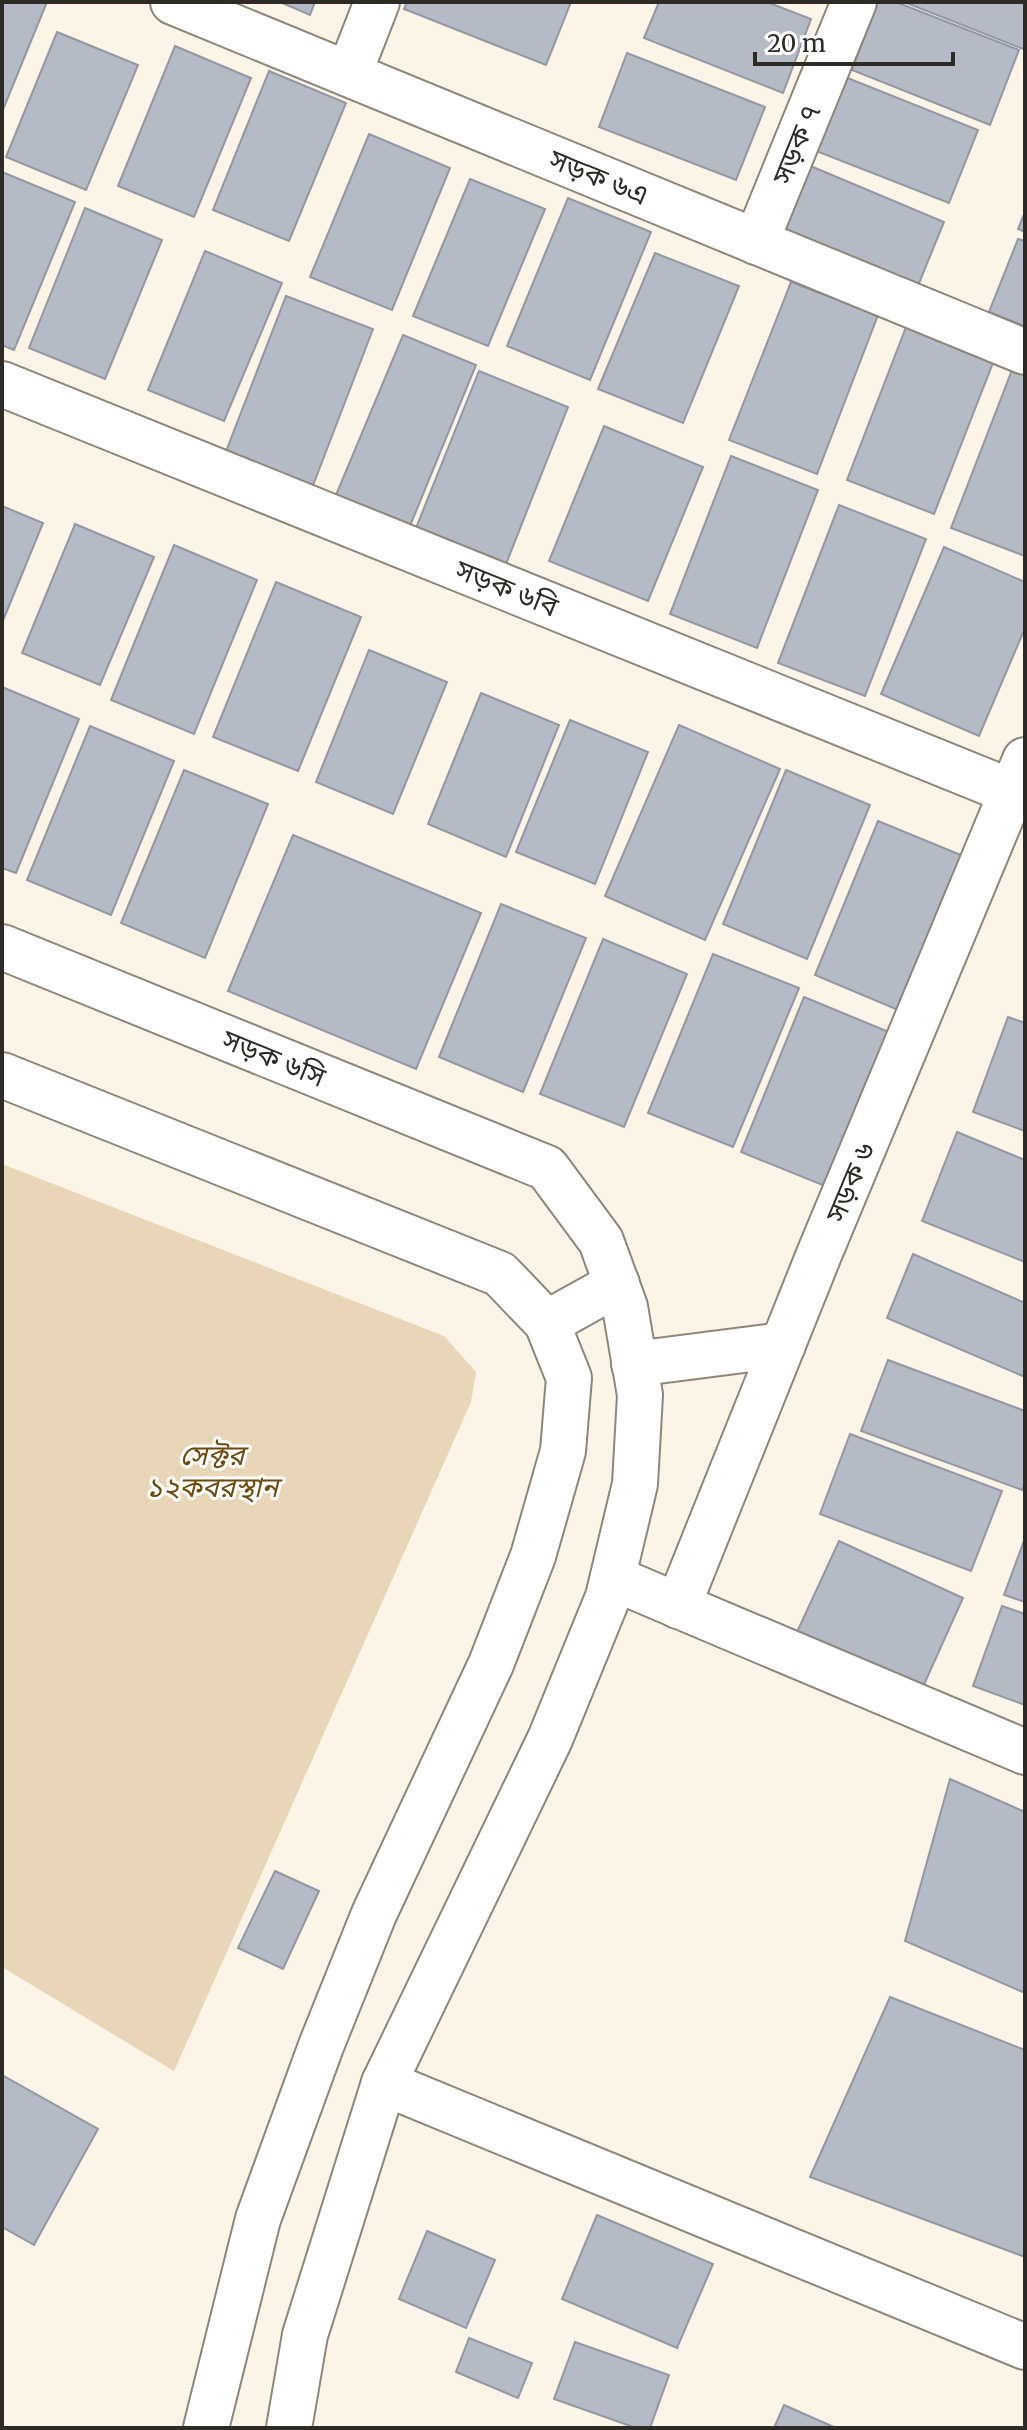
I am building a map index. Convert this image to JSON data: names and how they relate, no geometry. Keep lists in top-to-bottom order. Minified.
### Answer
{"streets":{"street":["সড়ক ৭","সড়ক ৬এ","সড়ক ৬বি","সড়ক ৬সি","সড়ক ৬"]},"crossings":[["সড়ক ৭","সড়ক ৬এ"],["সড়ক ৬বি","সড়ক ৬"]],"parks":["সেক্টর ১২কবরস্থান"],"scale_bar":"20 m"}
